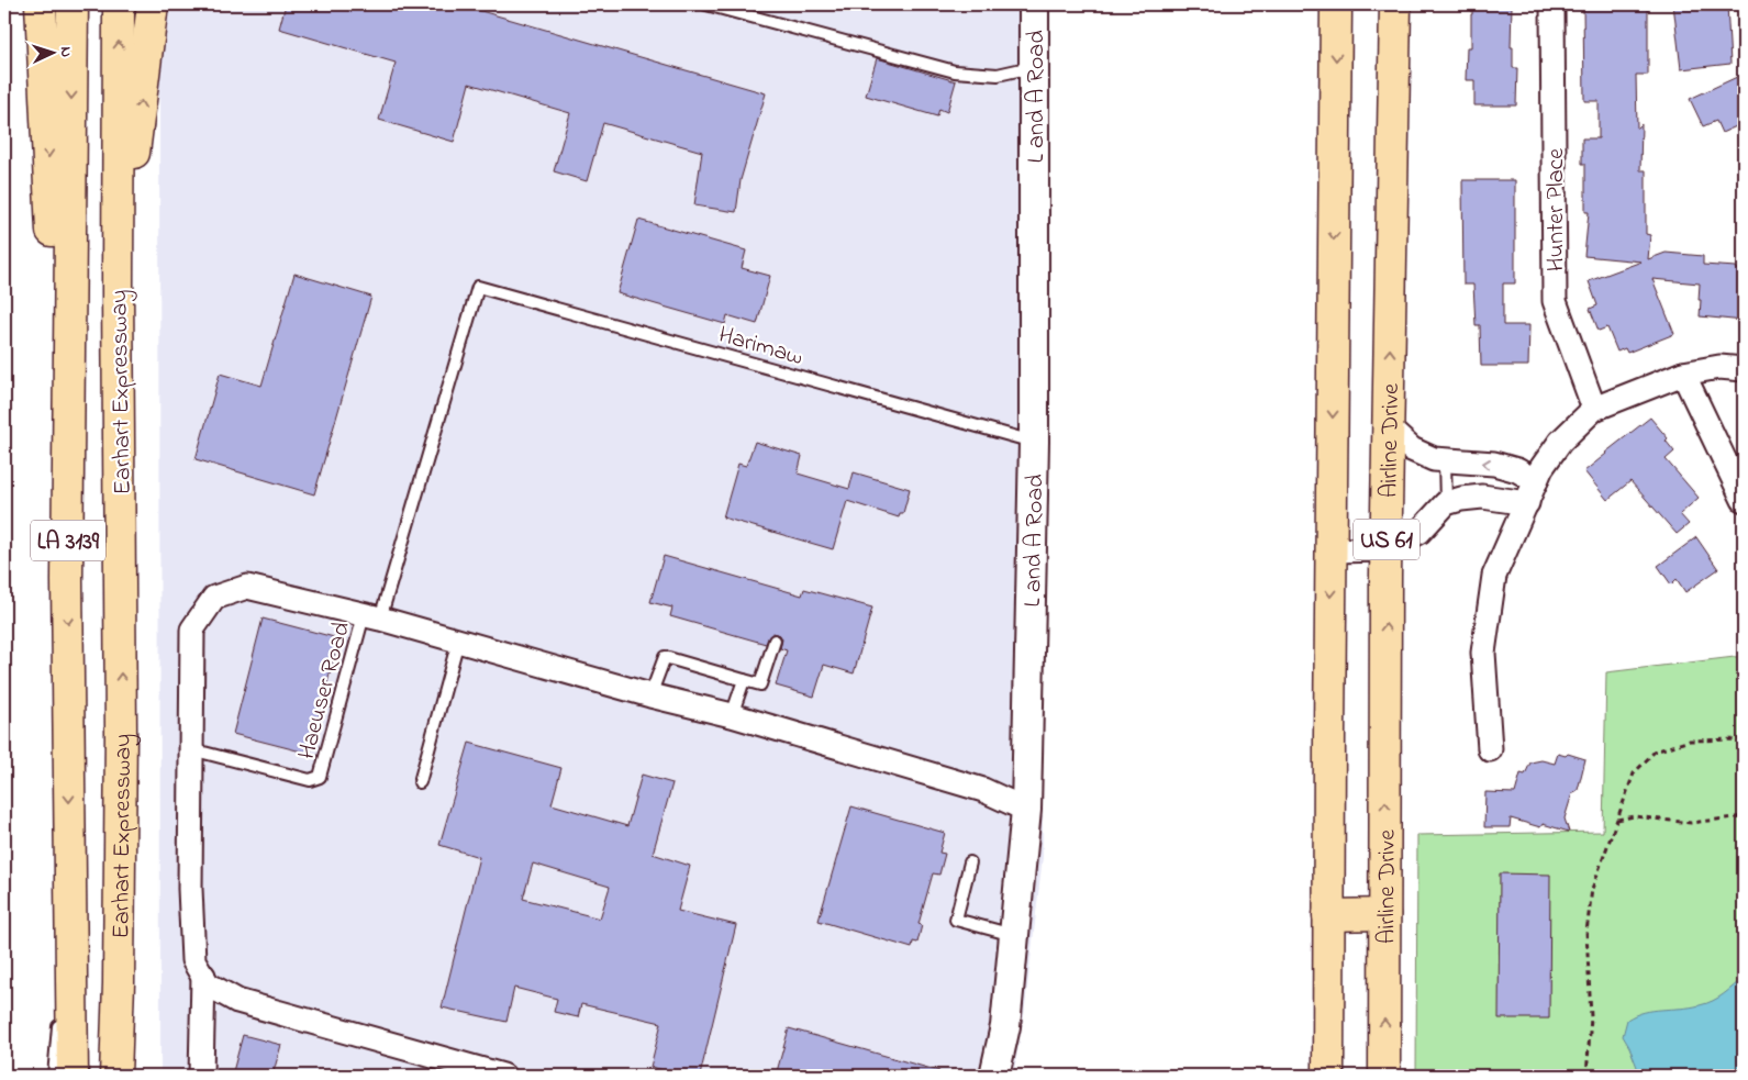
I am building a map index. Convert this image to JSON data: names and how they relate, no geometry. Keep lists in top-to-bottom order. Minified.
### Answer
{"streets":{"highway":["Earhart Expressway","Airline Drive","US 61","LA 3139"],"street":["L and A Road","Hunter Place"],"lane":["Harimaw","Haeuser Road"]},"crossings":[["L and A Road","Harimaw"],["Harimaw","Haeuser Road"]],"north":"right"}
